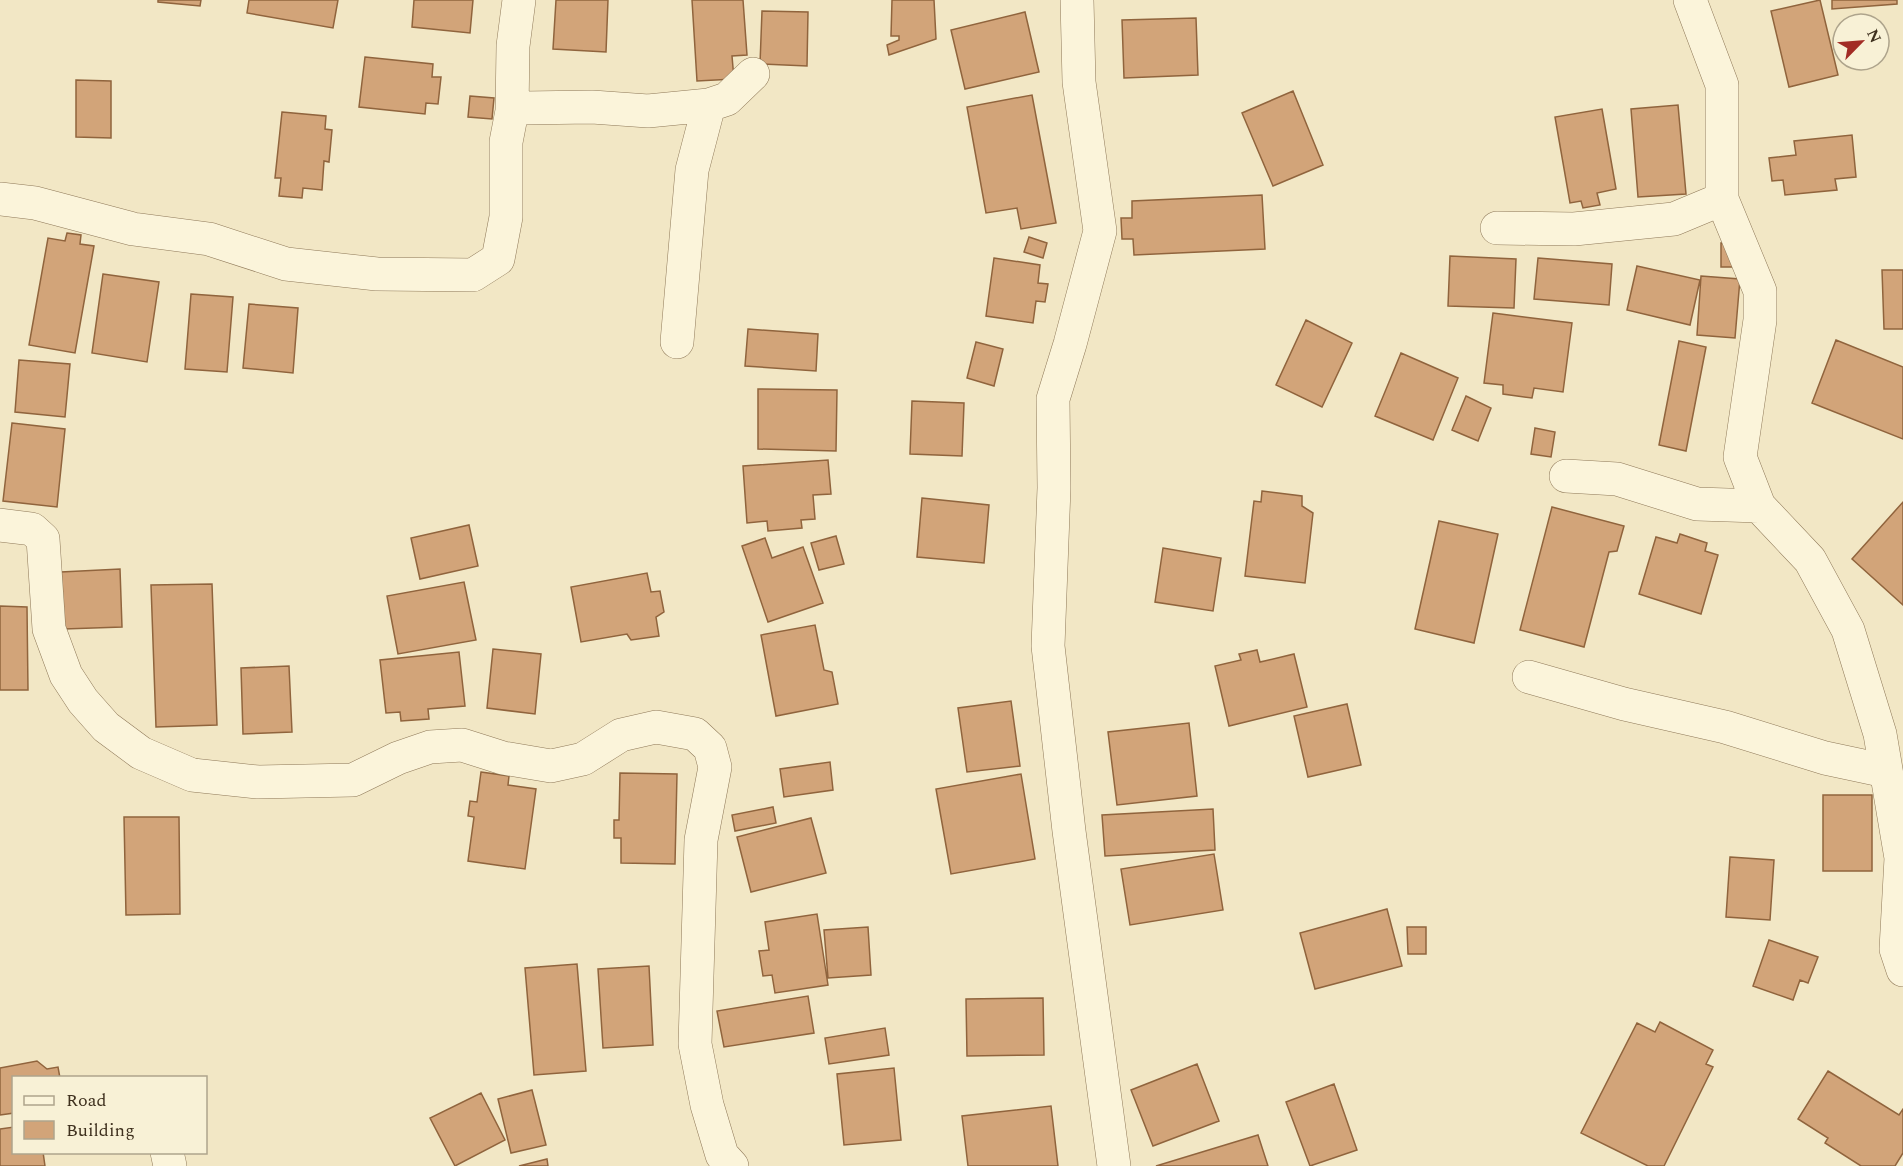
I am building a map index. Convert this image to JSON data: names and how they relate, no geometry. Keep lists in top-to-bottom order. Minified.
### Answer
{"legend":["Road","Building"],"north":"top right"}
